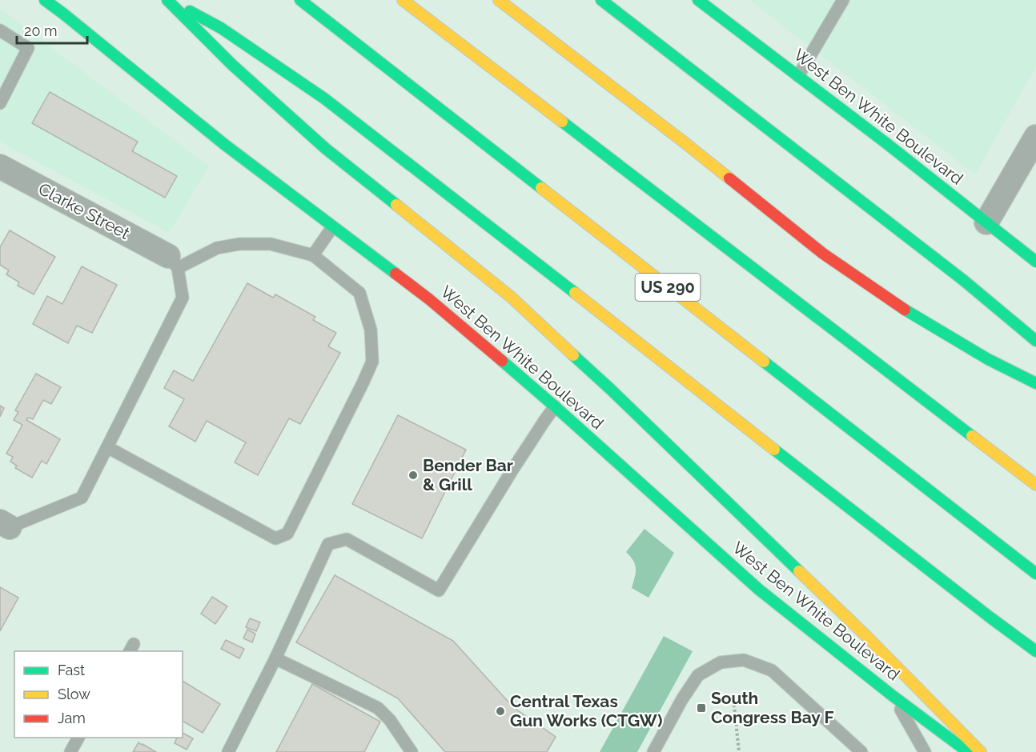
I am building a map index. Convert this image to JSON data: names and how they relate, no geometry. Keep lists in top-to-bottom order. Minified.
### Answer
{"streets":{"main road":["West Ben White Boulevard","US 290"],"street":["Clarke Street"]},"places":{"other":["Bender Bar & Grill","Central Texas Gun Works (CTGW)"],"transit":["South Congress Bay F"]},"legend":["Fast","Slow","Jam"],"scale_bar":"20 m"}
